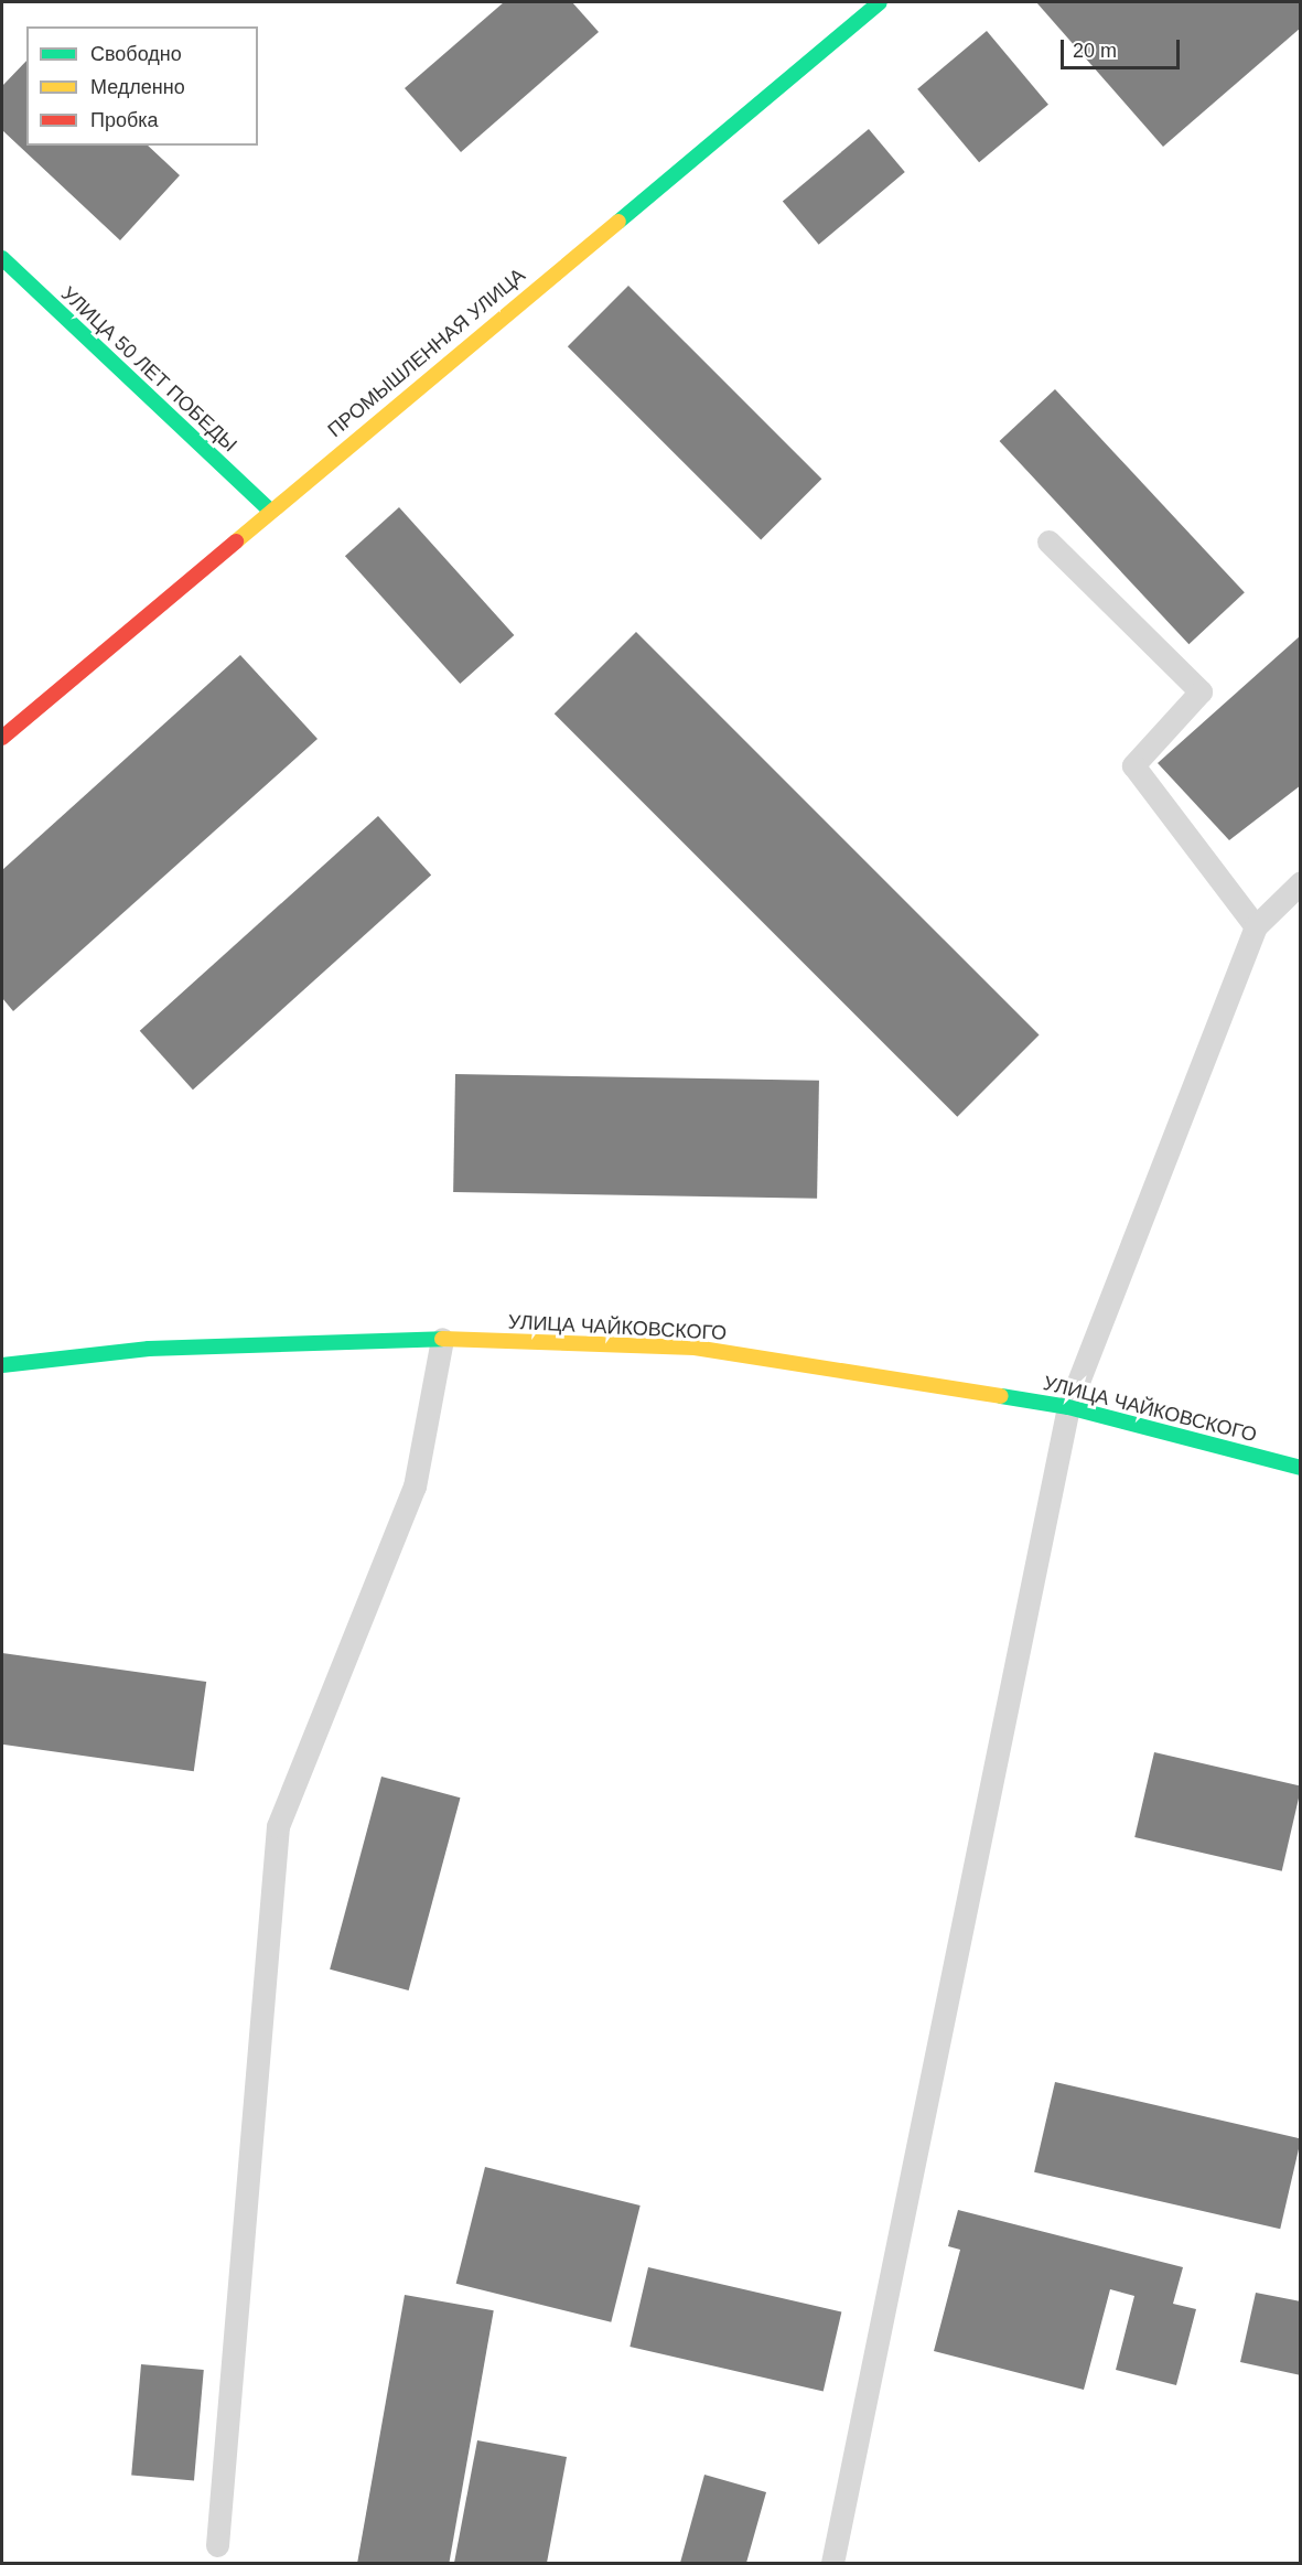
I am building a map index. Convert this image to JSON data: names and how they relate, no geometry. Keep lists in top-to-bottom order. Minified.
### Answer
{"streets":{"street":["ПРОМЫШЛЕННАЯ УЛИЦА","УЛИЦА 50 ЛЕТ ПОБЕДЫ","УЛИЦА ЧАЙКОВСКОГО"]},"crossings":[["ПРОМЫШЛЕННАЯ УЛИЦА","УЛИЦА 50 ЛЕТ ПОБЕДЫ"]],"legend":["Свободно","Медленно","Пробка"],"scale_bar":"20 m"}
